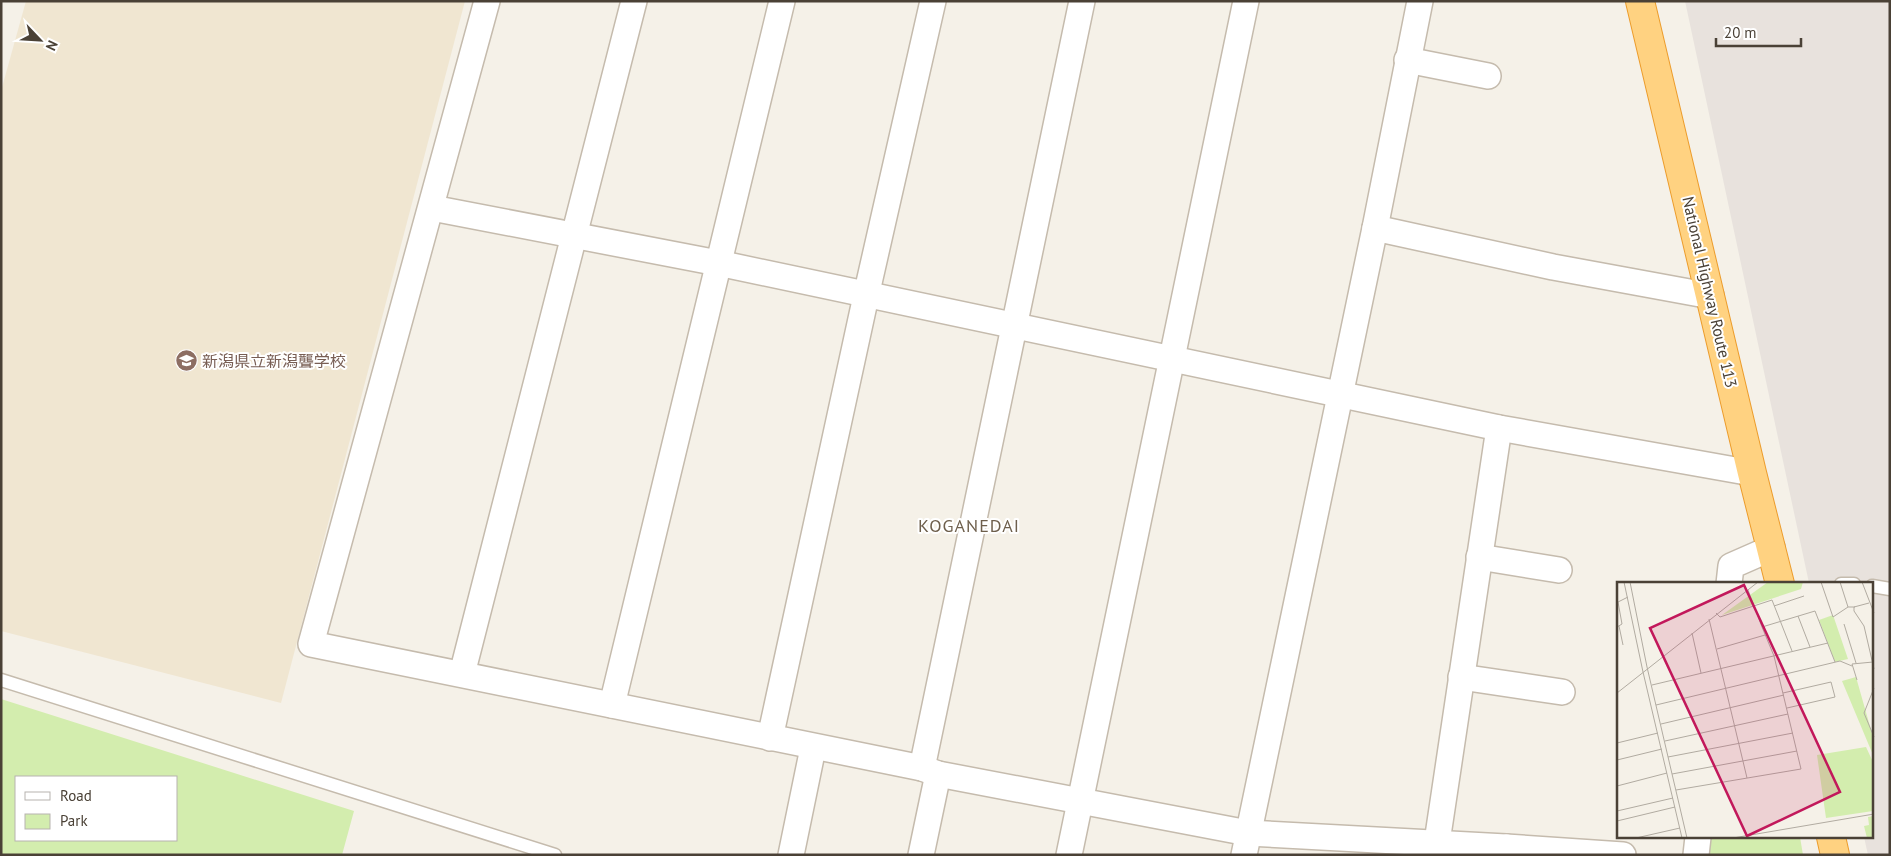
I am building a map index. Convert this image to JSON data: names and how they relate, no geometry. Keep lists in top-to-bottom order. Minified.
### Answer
{"streets":{"highway":["National Highway Route 113"]},"districts":["KOGANEDAI"],"places":{"school or university":["新潟県立新潟聾学校"]},"legend":["Road","Park"],"scale_bar":"20 m","north":"bottom right"}
